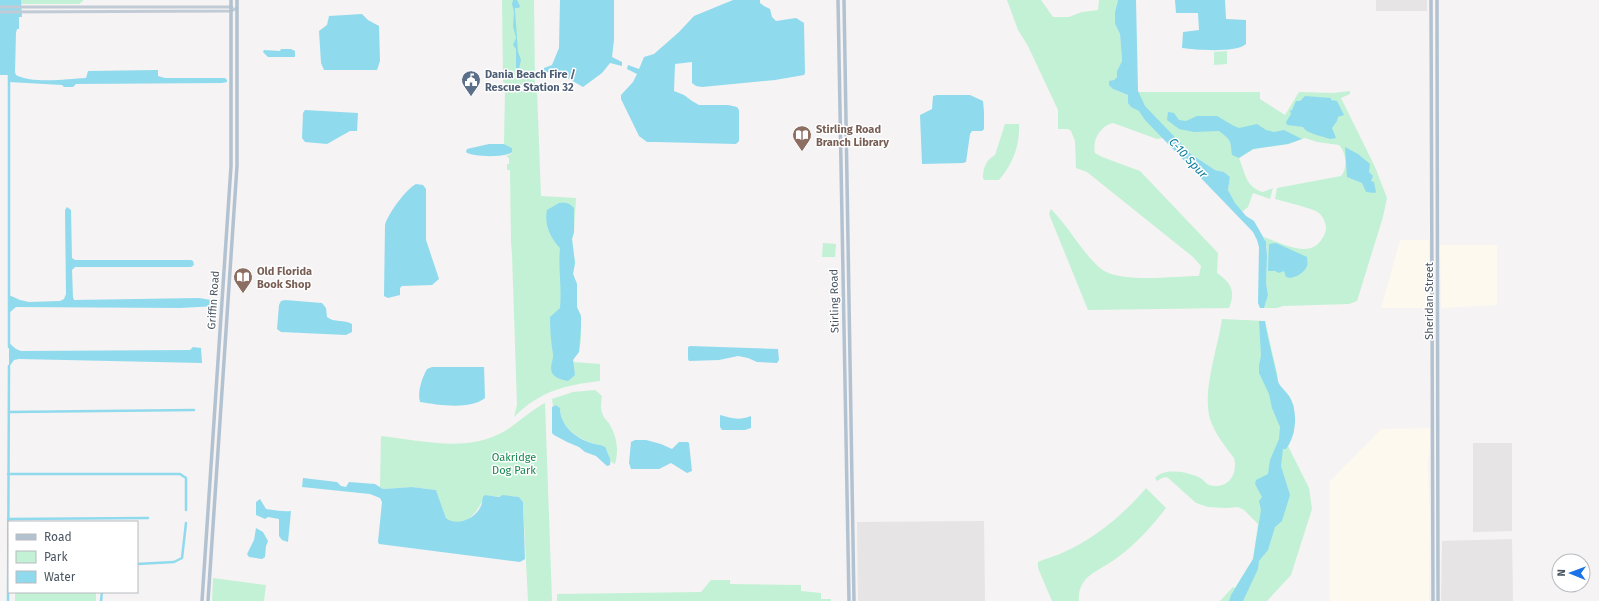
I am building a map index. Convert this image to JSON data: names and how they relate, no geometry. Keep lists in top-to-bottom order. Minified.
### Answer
{"streets":{"main road":["Griffin Road","Stirling Road","Sheridan Street"]},"water":["C-10 Spur"],"parks":["Oakridge Dog Park"],"places":{"public building":["Dania Beach Fire / Rescue Station 32"],"library":["Stirling Road Branch Library","Old Florida Book Shop"]},"legend":["Road","Park","Water"],"north":"left"}
